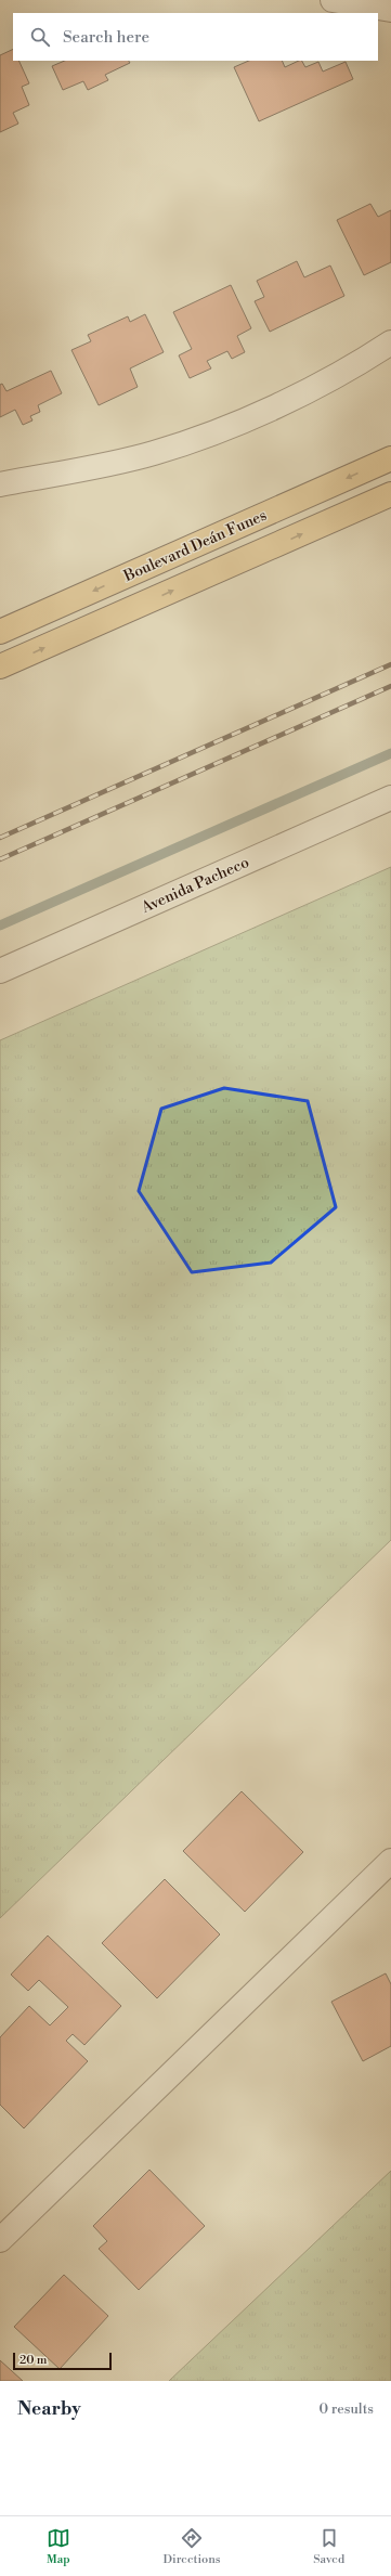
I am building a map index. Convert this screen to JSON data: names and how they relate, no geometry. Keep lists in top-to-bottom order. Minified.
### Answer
{"streets":{"main road":["Boulevard Deán Funes"],"street":["Avenida Pacheco"]},"scale_bar":"20 m","page":{"search":"Search here","scale":"20 m","heading":["Nearby","0 results"],"nav":["Map","Directions","Saved"]}}
